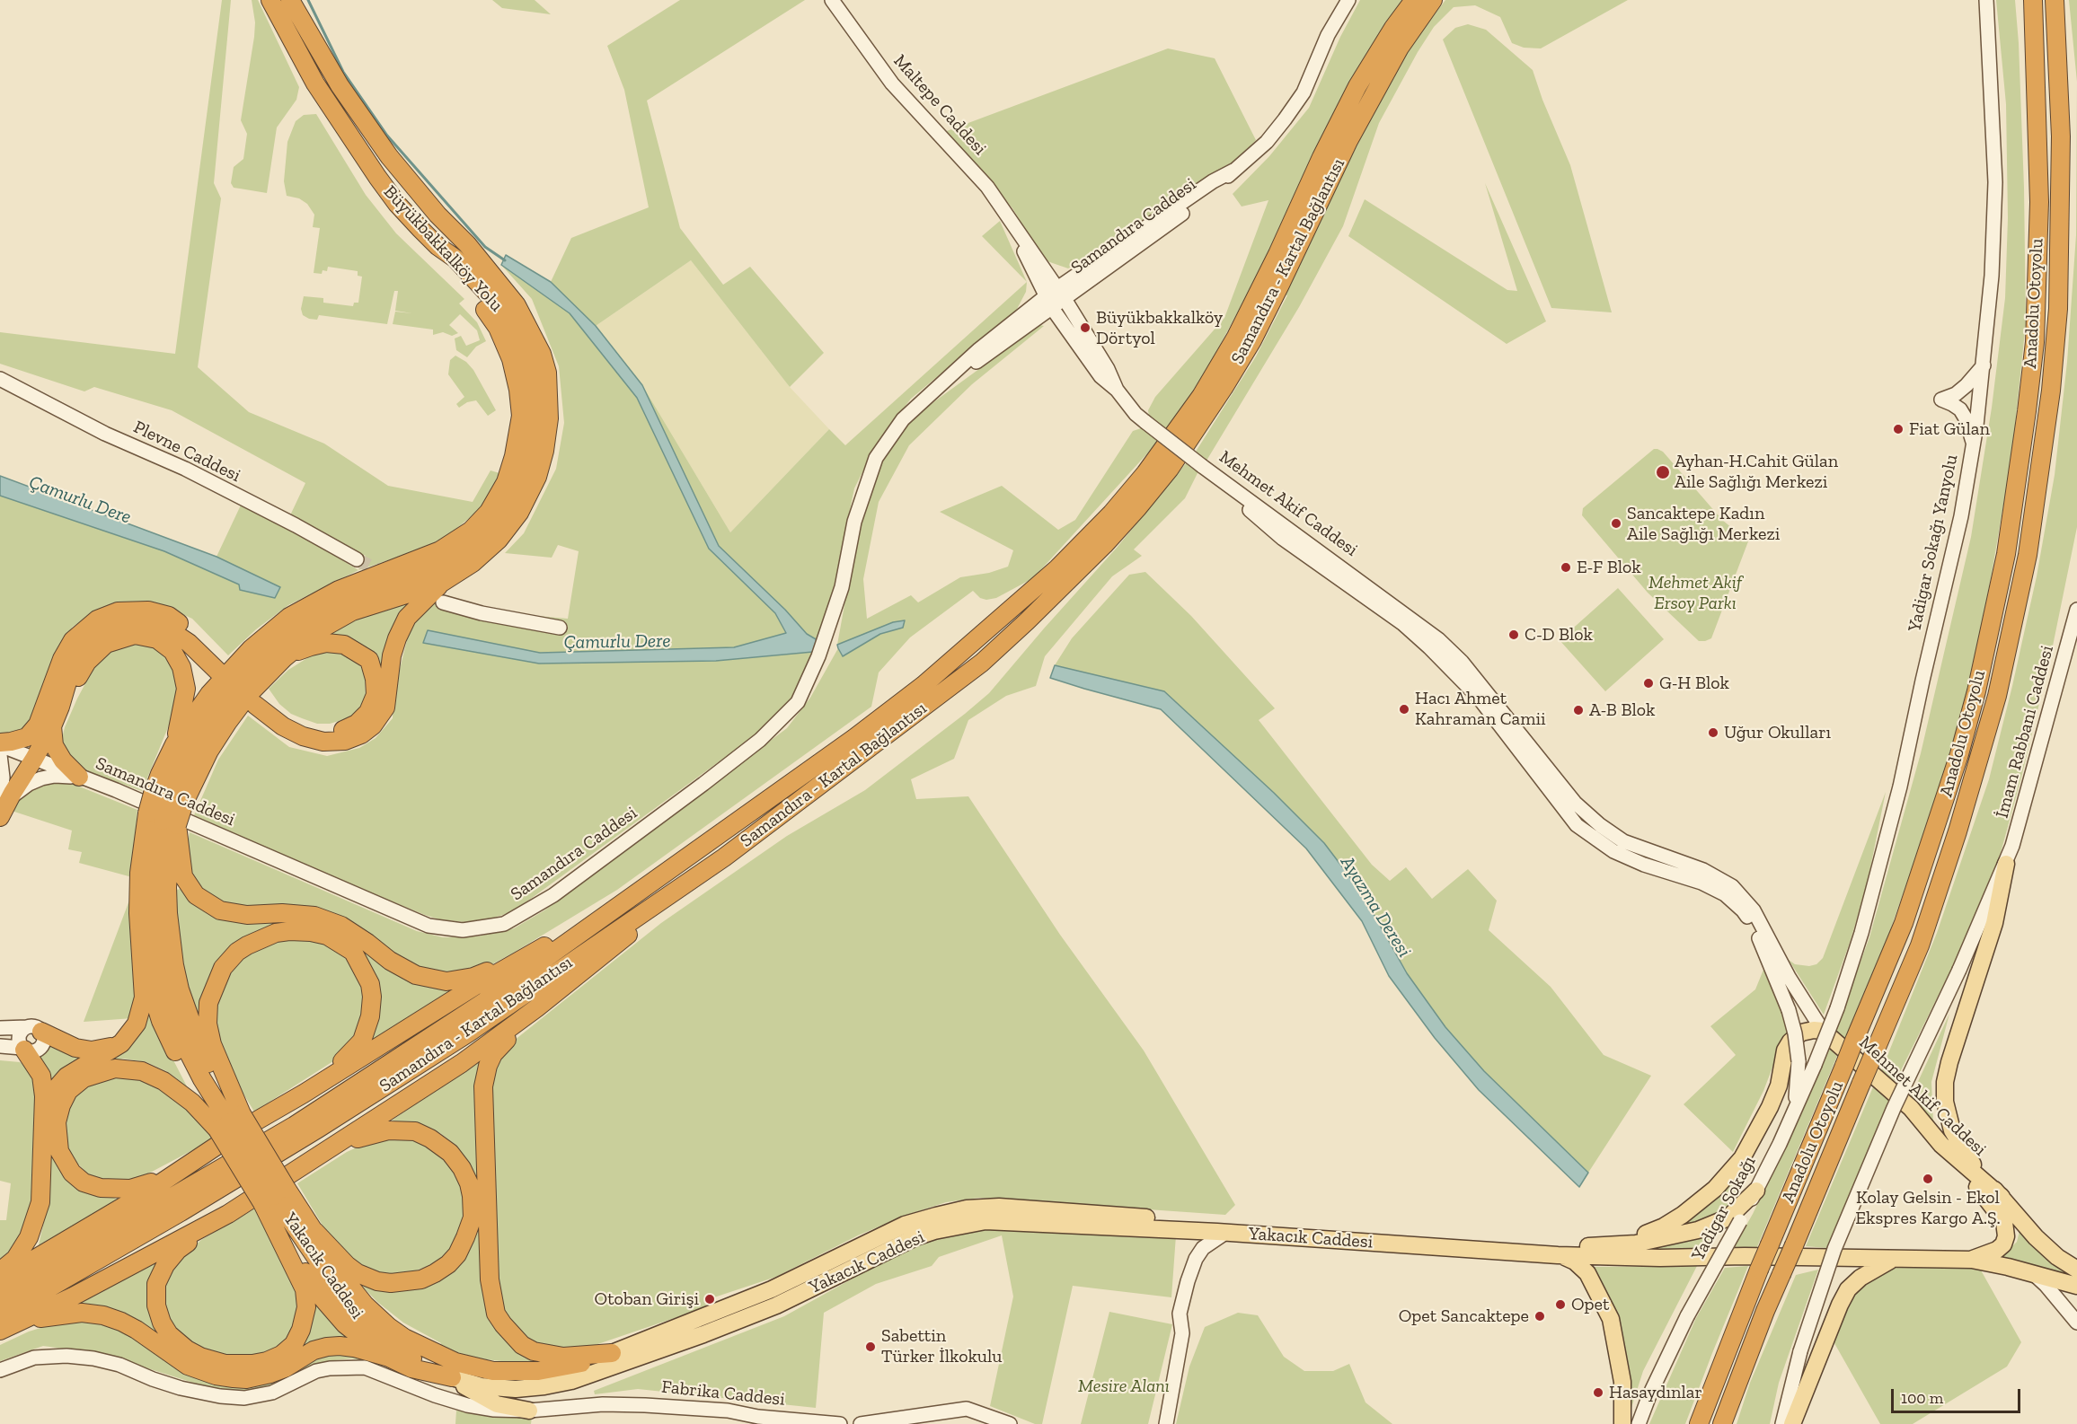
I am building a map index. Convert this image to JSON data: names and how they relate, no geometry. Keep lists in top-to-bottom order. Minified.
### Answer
{"streets":{"highway":["Büyükbakkalköy Yolu","Samandıra - Kartal Bağlantısı","Anadolu Otoyolu","Yakacık Caddesi"],"main road":["Maltepe Caddesi","Samandıra Caddesi","Plevne Caddesi","Mehmet Akif Caddesi","Yadigar Sokağı Yanyolu","İmam Rabbani Caddesi","Yadigar Sokağı","Fabrika Caddesi"]},"crossings":[["Maltepe Caddesi","Samandıra Caddesi"],["Maltepe Caddesi","Mehmet Akif Caddesi"],["Mehmet Akif Caddesi","Yadigar Sokağı"],["Yadigar Sokağı Yanyolu","Yadigar Sokağı"]],"water":["Çamurlu Dere","Ayazma Deresi"],"parks":["Mehmet Akif Ersoy Parkı","Mesire Alanı"],"places":["Büyükbakkalköy Dörtyol","Fiat Gülan","Ayhan-H.Cahit Gülan Aile Sağlığı Merkezi","Sancaktepe Kadın Aile Sağlığı Merkezi","E-F Blok","C-D Blok","G-H Blok","Hacı Ahmet Kahraman Camii","A-B Blok","Uğur Okulları","Kolay Gelsin - Ekol Ekspres Kargo A.Ş.","Otoban Girişi","Opet","Opet Sancaktepe","Sabettin Türker İlkokulu","Hasaydınlar"],"scale_bar":"100 m"}
